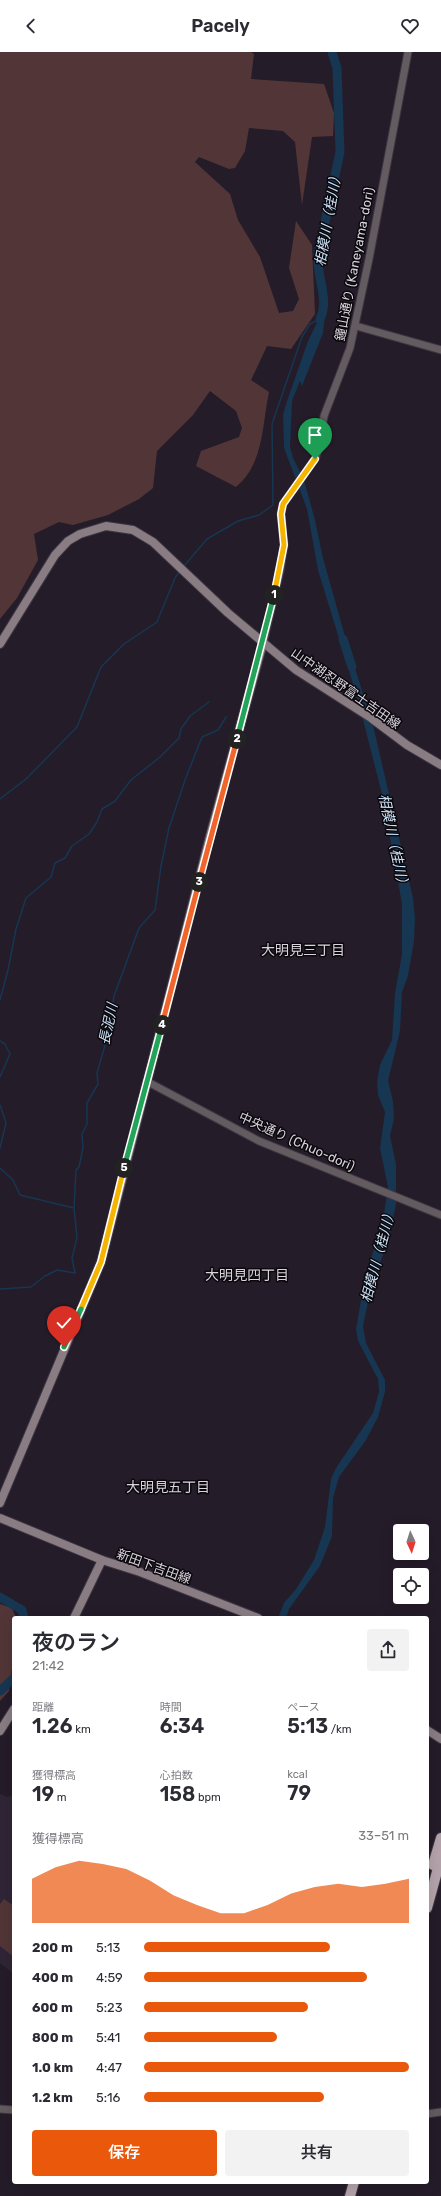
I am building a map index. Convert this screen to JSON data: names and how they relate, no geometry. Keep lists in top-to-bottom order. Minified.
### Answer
{"streets":{"main road":["山中湖忍野富士吉田線","新田下吉田線"],"street":["鐘山通り (Kaneyama-dori)","中央通り (Chuo-dori)"]},"crossings":[["鐘山通り (Kaneyama-dori)","山中湖忍野富士吉田線"]],"districts":["大明見三丁目","大明見四丁目","大明見五丁目"],"water":["相模川（桂川）","長泥川"],"north":"bottom","page":{"header":"Pacely","pins":["1","2","3","4","5"],"heading":["夜のラン","21:42"],"stats":[["距離","1.26 km"],["時間","6:34"],["ペース","5:13 /km"],["獲得標高","19 m"],["心拍数","158 bpm"],["kcal","79"]],"chart":["獲得標高","33–51 m"],"list":[{"name":"200 m","note":"5:13"},{"name":"400 m","note":"4:59"},{"name":"600 m","note":"5:23"},{"name":"800 m","note":"5:41"},{"name":"1.0 km","note":"4:47"},{"name":"1.2 km","note":"5:16"}],"buttons":["保存","共有"]}}
